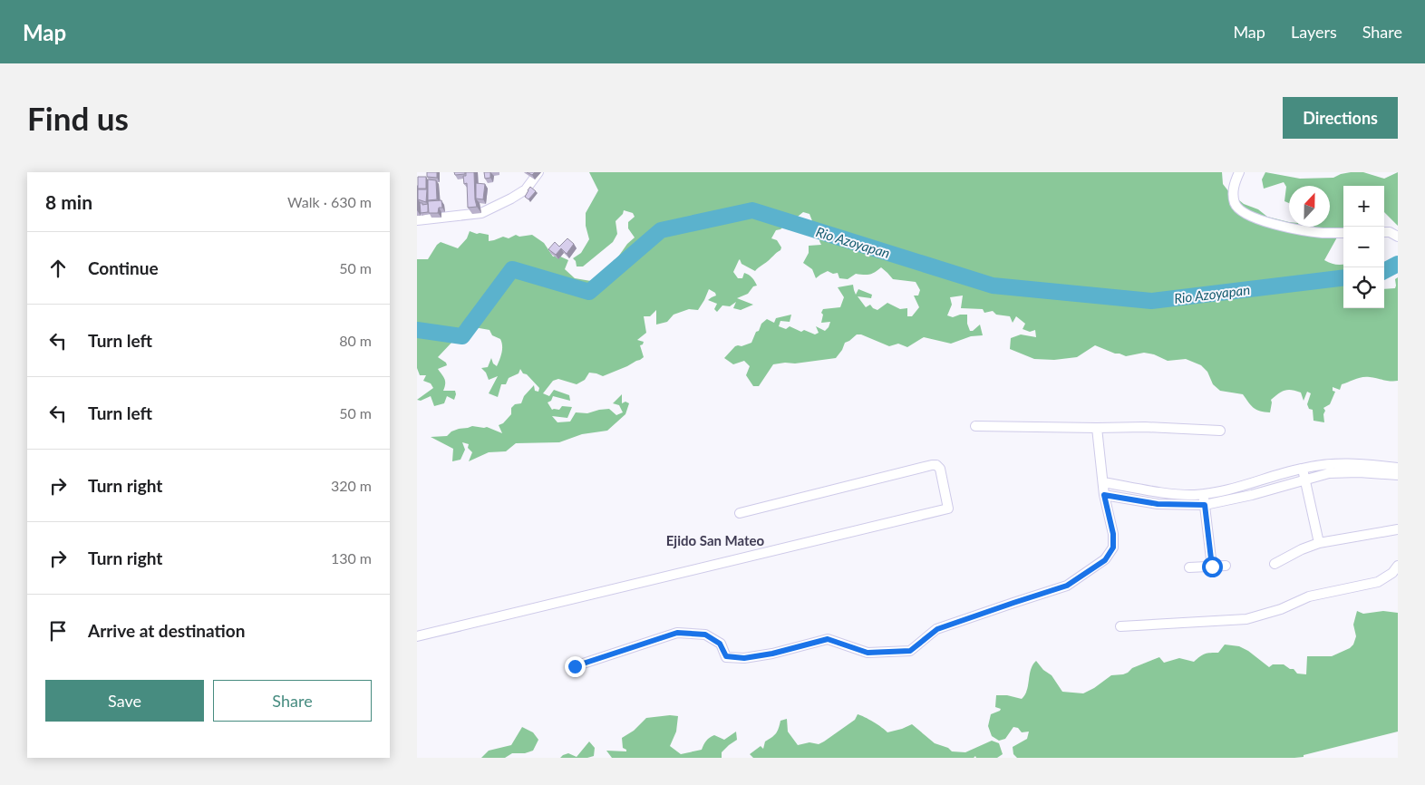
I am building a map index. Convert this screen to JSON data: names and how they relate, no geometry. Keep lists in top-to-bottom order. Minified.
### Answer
{"districts":["Ejido San Mateo"],"water":["Rio Azoyapan"],"north":"top","page":{"header":"Map","nav":["Map","Layers","Share"],"buttons":["Directions",["Save","Share"]],"title":"Find us","heading":["8 min","Walk · 630 m"],"map_buttons":["+","−"],"list":[["Continue","50 m"],["Turn left","80 m"],["Turn left","50 m"],["Turn right","320 m"],["Turn right","130 m"],"Arrive at destination"]}}
